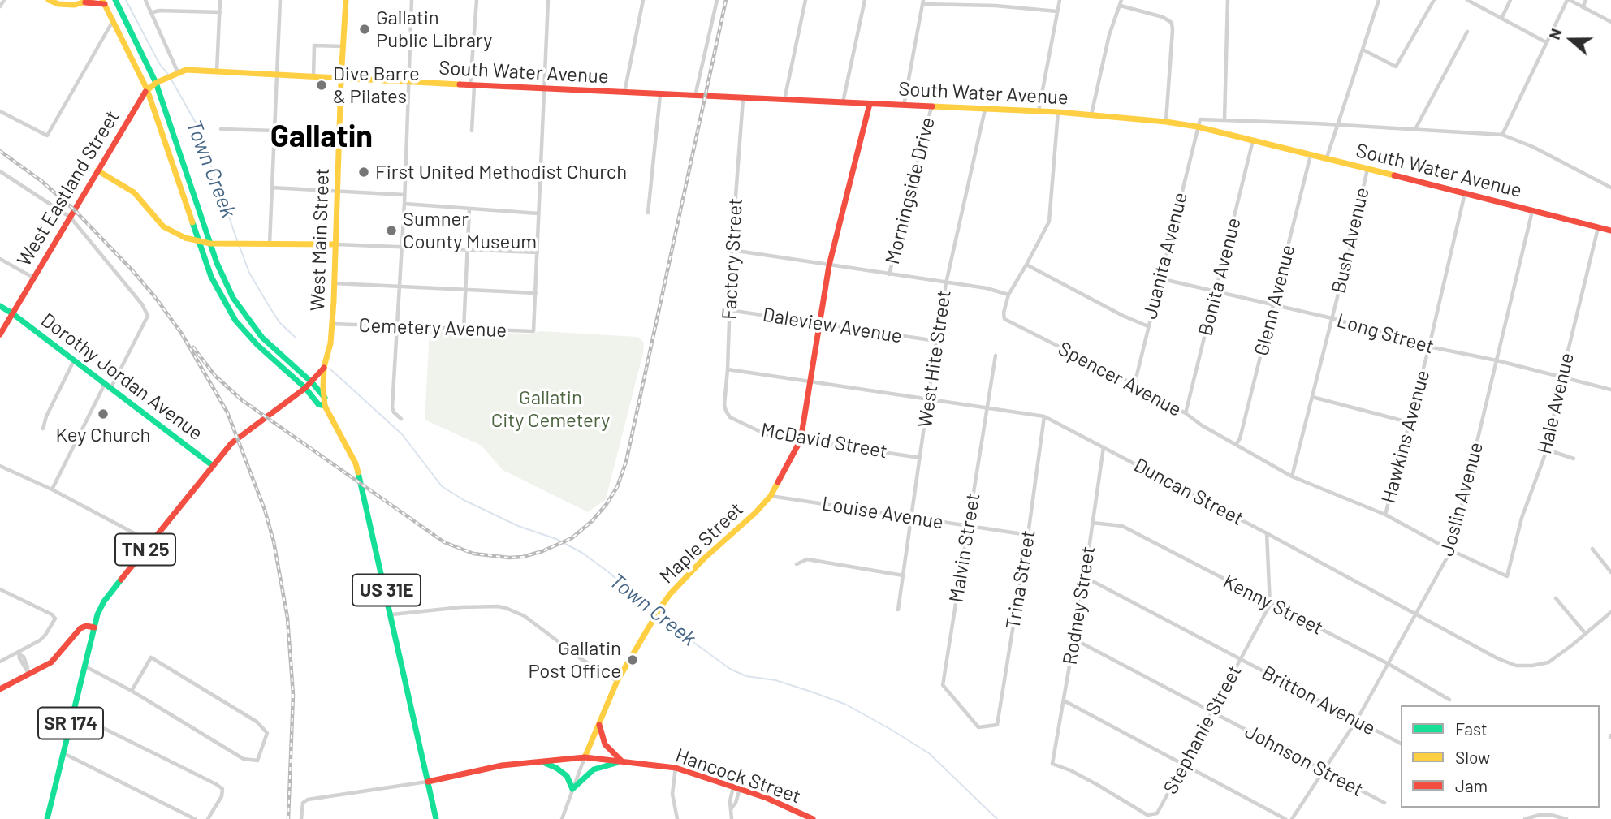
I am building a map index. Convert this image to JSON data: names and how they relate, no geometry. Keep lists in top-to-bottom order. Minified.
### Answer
{"streets":{"main road":["South Water Avenue","West Eastland Street","West Main Street","Dorothy Jordan Avenue","Maple Street","TN 25","US 31E","SR 174","Hancock Street"],"street":["Morningside Drive","Bush Avenue","Juanita Avenue","Factory Street","Bonita Avenue","Glenn Avenue","Daleview Avenue","Cemetery Avenue","Long Street","West Hite Street","Spencer Avenue","Hale Avenue","Hawkins Avenue","McDavid Street","Duncan Street","Joslin Avenue","Louise Avenue","Malvin Street","Trina Street","Kenny Street","Rodney Street","Britton Avenue","Stephanie Street","Johnson Street"]},"crossings":[["South Water Avenue","West Eastland Street"],["South Water Avenue","Morningside Drive"],["South Water Avenue","West Main Street"],["South Water Avenue","Bush Avenue"],["South Water Avenue","Juanita Avenue"],["South Water Avenue","Factory Street"],["South Water Avenue","Bonita Avenue"],["South Water Avenue","Glenn Avenue"],["South Water Avenue","West Hite Street"],["South Water Avenue","Hale Avenue"],["South Water Avenue","Hawkins Avenue"],["South Water Avenue","Joslin Avenue"],["South Water Avenue","Maple Street"],["South Water Avenue","TN 25"],["West Eastland Street","Dorothy Jordan Avenue"],["West Eastland Street","US 31E"],["West Main Street","Cemetery Avenue"],["West Main Street","TN 25"],["West Main Street","US 31E"],["Bush Avenue","Long Street"],["Bush Avenue","Spencer Avenue"],["Juanita Avenue","Long Street"],["Juanita Avenue","Spencer Avenue"],["Factory Street","Daleview Avenue"],["Factory Street","McDavid Street"],["Factory Street","Duncan Street"],["Bonita Avenue","Long Street"],["Bonita Avenue","Spencer Avenue"],["Glenn Avenue","Long Street"],["Glenn Avenue","Spencer Avenue"],["Daleview Avenue","West Hite Street"],["Daleview Avenue","Maple Street"],["Long Street","Hale Avenue"],["Long Street","Hawkins Avenue"],["Long Street","Joslin Avenue"],["West Hite Street","McDavid Street"],["West Hite Street","Duncan Street"],["West Hite Street","Louise Avenue"],["Dorothy Jordan Avenue","TN 25"],["Spencer Avenue","Hale Avenue"],["Spencer Avenue","Hawkins Avenue"],["Spencer Avenue","Joslin Avenue"],["McDavid Street","Maple Street"],["Duncan Street","Joslin Avenue"],["Duncan Street","Maple Street"],["Duncan Street","Malvin Street"],["Duncan Street","Trina Street"],["Duncan Street","Rodney Street"],["Joslin Avenue","Kenny Street"],["Joslin Avenue","Britton Avenue"],["Joslin Avenue","Johnson Street"],["Louise Avenue","Maple Street"],["Louise Avenue","Malvin Street"],["Louise Avenue","Trina Street"],["Maple Street","Hancock Street"],["Malvin Street","Trina Street"],["TN 25","US 31E"],["TN 25","SR 174"],["Kenny Street","Rodney Street"],["Kenny Street","Stephanie Street"],["Rodney Street","Britton Avenue"],["Rodney Street","Stephanie Street"],["Rodney Street","Johnson Street"],["Britton Avenue","Stephanie Street"],["Stephanie Street","Johnson Street"]],"districts":["Gallatin"],"water":["Town Creek"],"parks":["Gallatin City Cemetery"],"places":["Gallatin Public Library","Dive Barre & Pilates","First United Methodist Church","Sumner County Museum","Key Church","Gallatin Post Office"],"legend":["Fast","Slow","Jam"],"north":"left"}
